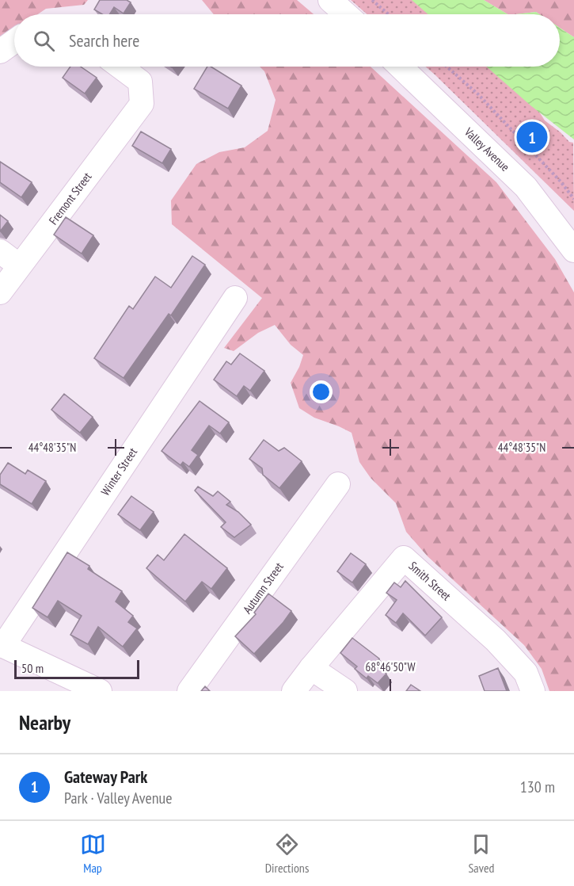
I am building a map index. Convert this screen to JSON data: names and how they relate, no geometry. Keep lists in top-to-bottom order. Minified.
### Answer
{"streets":{"street":["Valley Avenue","Fremont Street","Winter Street","Smith Street","Autumn Street"]},"scale_bar":"50 m","page":{"search":"Search here","pins":"1","scale":"50 m","heading":"Nearby","list":[{"mark":"1","name":"Gateway Park","note":"Park · Valley Avenue","value":"130 m"}],"nav":["Map","Directions","Saved"]},"coordinates":["44°48'35\"N","68°46'50\"W"]}
